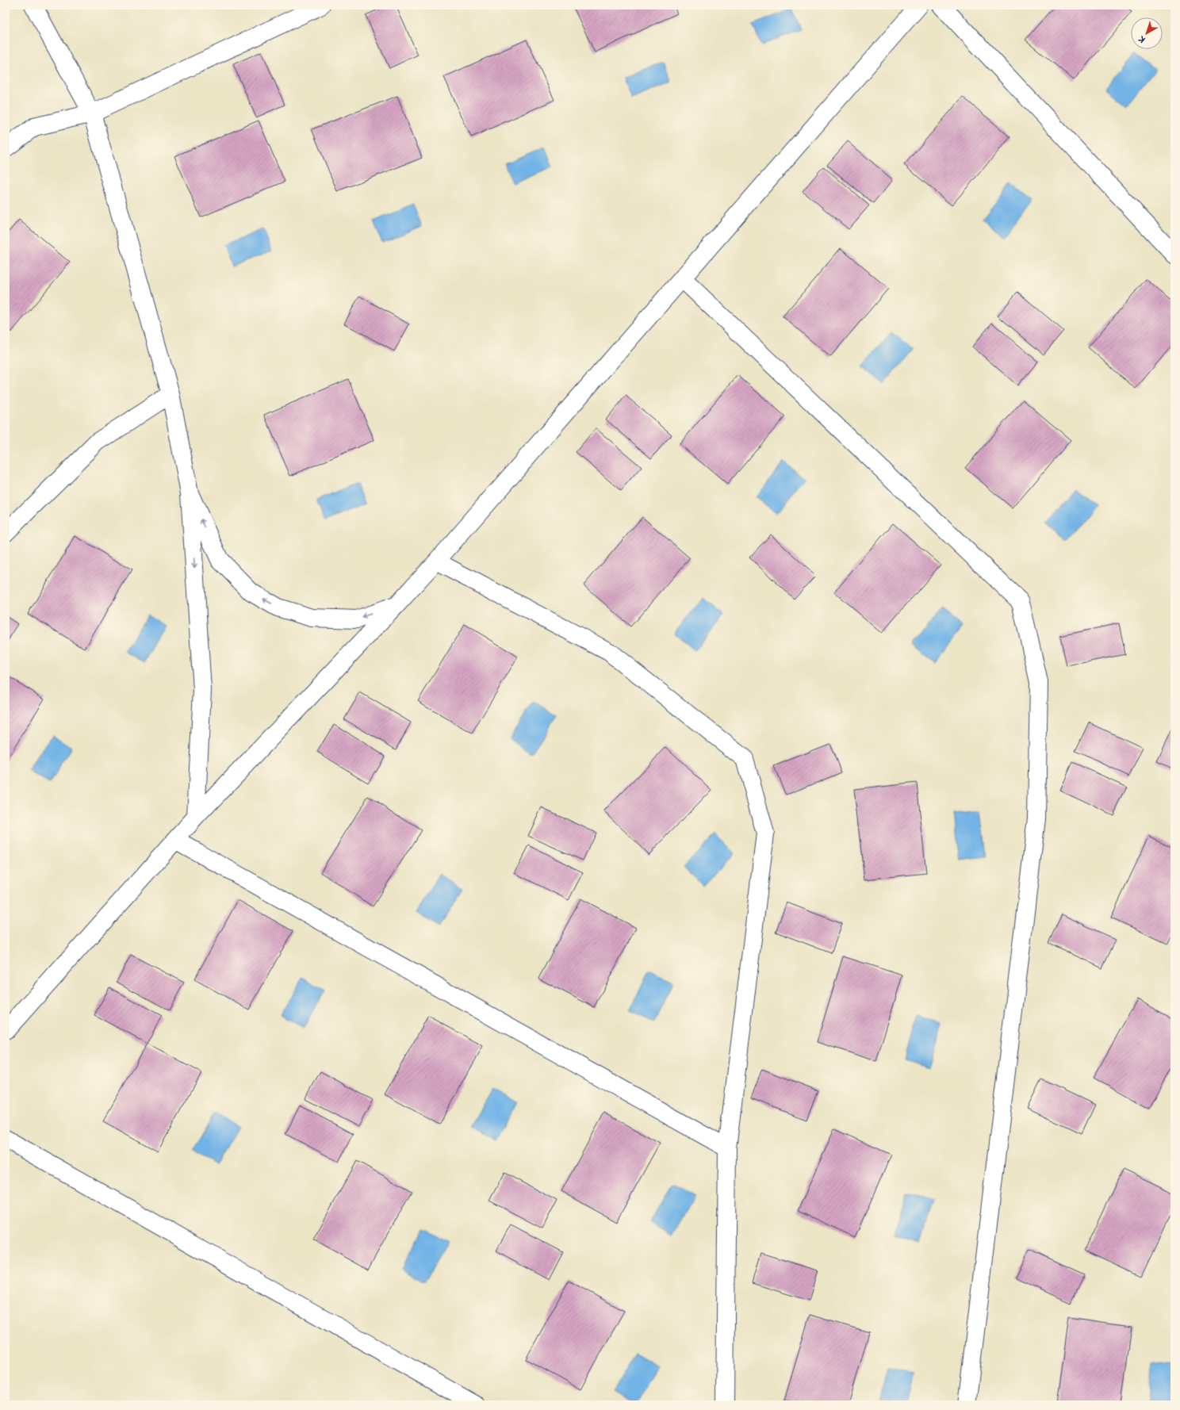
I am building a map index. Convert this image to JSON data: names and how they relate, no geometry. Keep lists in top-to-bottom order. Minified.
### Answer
{"north":"bottom left"}
